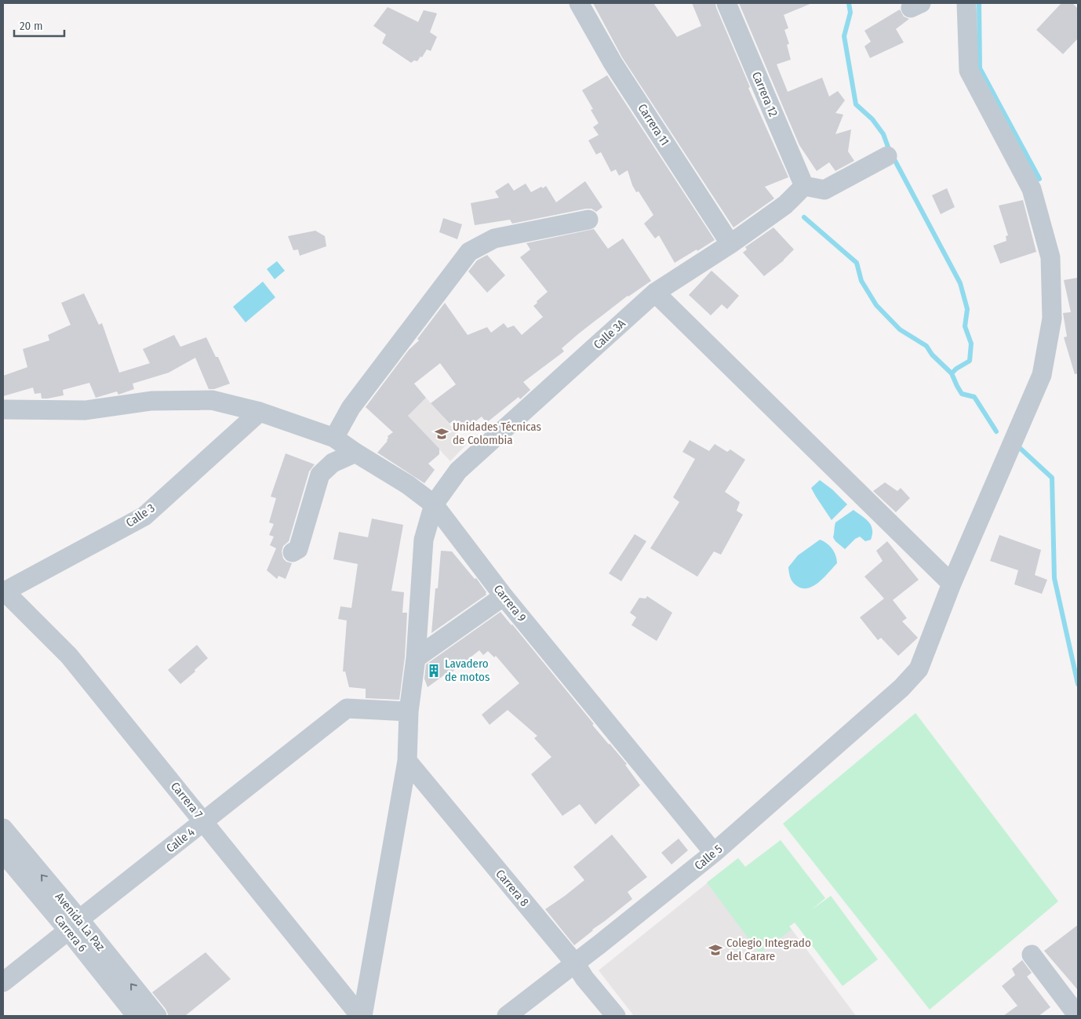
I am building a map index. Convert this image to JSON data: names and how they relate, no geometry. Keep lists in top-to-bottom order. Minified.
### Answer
{"streets":{"street":["Carrera 12","Carrera 11","Calle 3A","Calle 3","Carrera 9","Carrera 7","Calle 4","Calle 5","Carrera 8","Avenida La Paz","Carrera 6"]},"crossings":[["Carrera 12","Calle 3A"],["Carrera 11","Calle 3A"],["Calle 3A","Carrera 9"],["Calle 3A","Carrera 7"],["Calle 3A","Calle 4"],["Calle 3A","Carrera 8"],["Calle 3","Carrera 9"],["Calle 3","Carrera 7"],["Carrera 9","Calle 5"],["Carrera 7","Calle 4"],["Calle 4","Avenida La Paz"],["Calle 4","Carrera 6"],["Calle 5","Carrera 8"],["Avenida La Paz","Carrera 6"]],"one_way":["Avenida La Paz"],"places":{"school or university":["Unidades Técnicas de Colombia","Colegio Integrado del Carare"],"building":["Lavadero de motos"]},"scale_bar":"20 m"}
